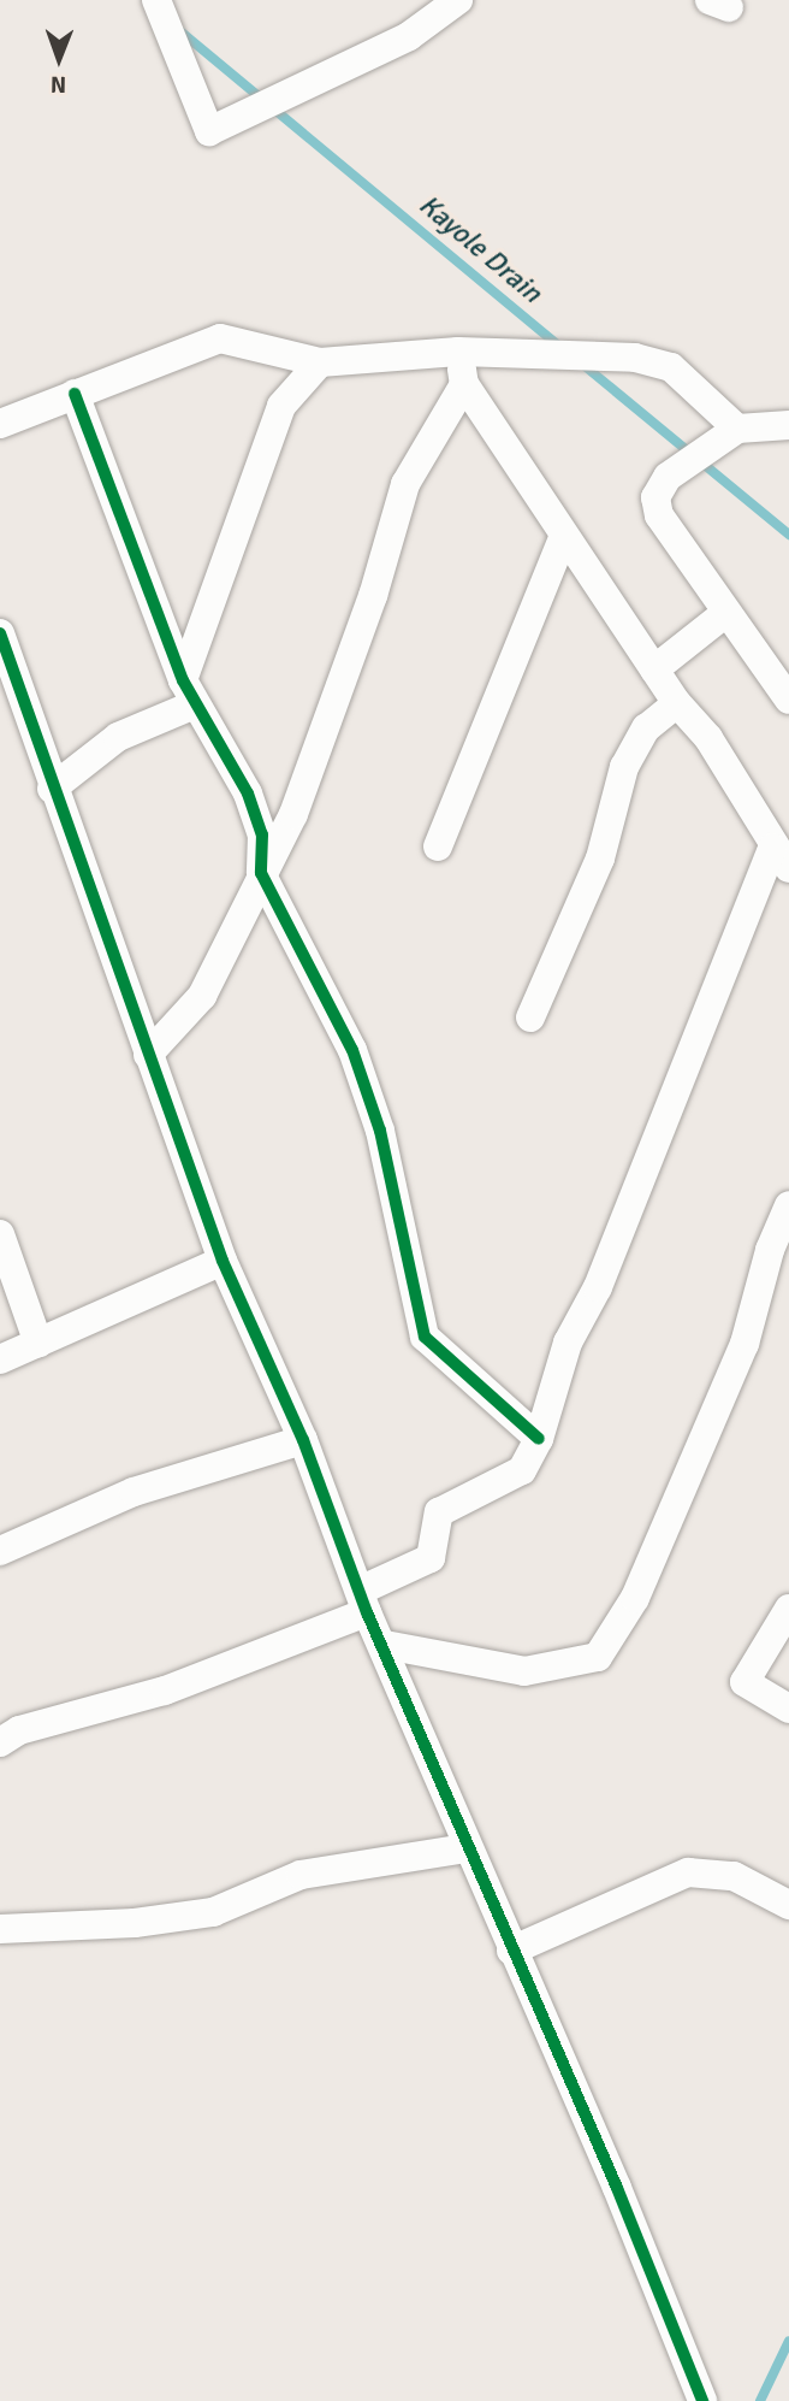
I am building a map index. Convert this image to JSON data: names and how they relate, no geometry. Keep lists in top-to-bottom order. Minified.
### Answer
{"water":["Kayole Drain"],"north":"bottom"}
